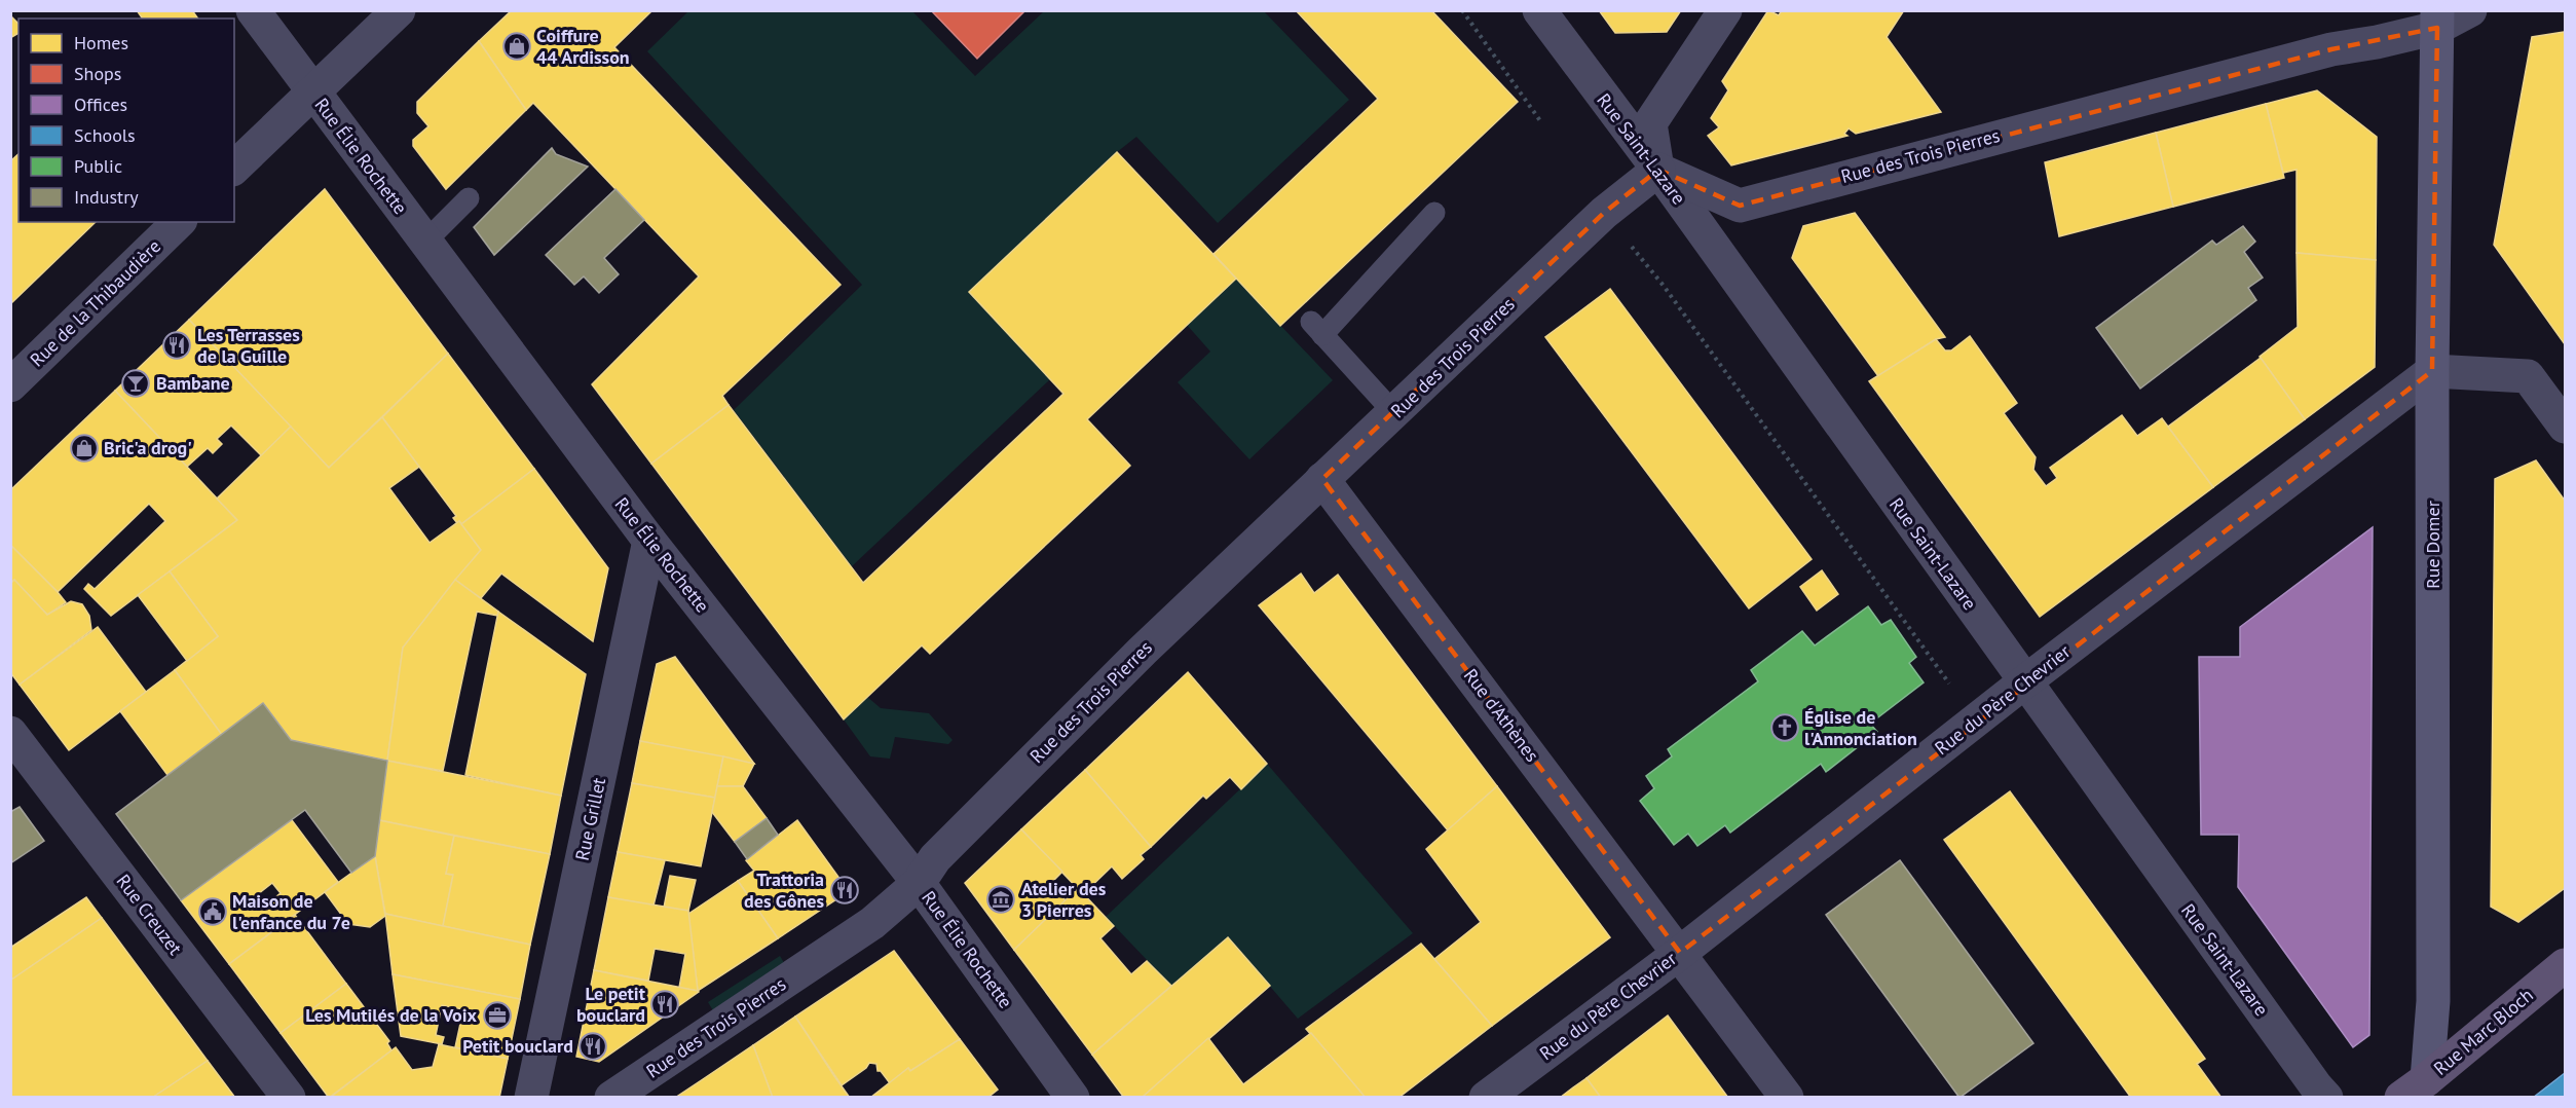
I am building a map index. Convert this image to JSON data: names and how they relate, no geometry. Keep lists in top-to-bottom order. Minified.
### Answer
{"streets":{"main road":["Rue Marc Bloch"],"street":["Rue Saint-Lazare","Rue Élie Rochette","Rue des Trois Pierres","Rue de la Thibaudière","Rue Domer","Rue du Père Chevrier","Rue d'Athènes","Rue Grillet","Rue Creuzet"]},"crossings":[["Rue Saint-Lazare","Rue des Trois Pierres"],["Rue Saint-Lazare","Rue du Père Chevrier"],["Rue Élie Rochette","Rue des Trois Pierres"],["Rue Élie Rochette","Rue Grillet"],["Rue des Trois Pierres","Rue Domer"],["Rue des Trois Pierres","Rue d'Athènes"],["Rue Domer","Rue du Père Chevrier"],["Rue Domer","Rue Marc Bloch"],["Rue du Père Chevrier","Rue d'Athènes"]],"places":{"shop":["Coiffure 44 Ardisson","Bric'a drog'"],"restaurant":["Les Terrasses de la Guille","Trattoria des Gônes","Le petit bouclard","Petit bouclard"],"bar":["Bambane"],"church":["Église de l'Annonciation"],"museum":["Atelier des 3 Pierres"],"public building":["Maison de l'enfance du 7e"],"office":["Les Mutilés de la Voix"]},"legend":["Homes","Shops","Offices","Schools","Public","Industry"]}
